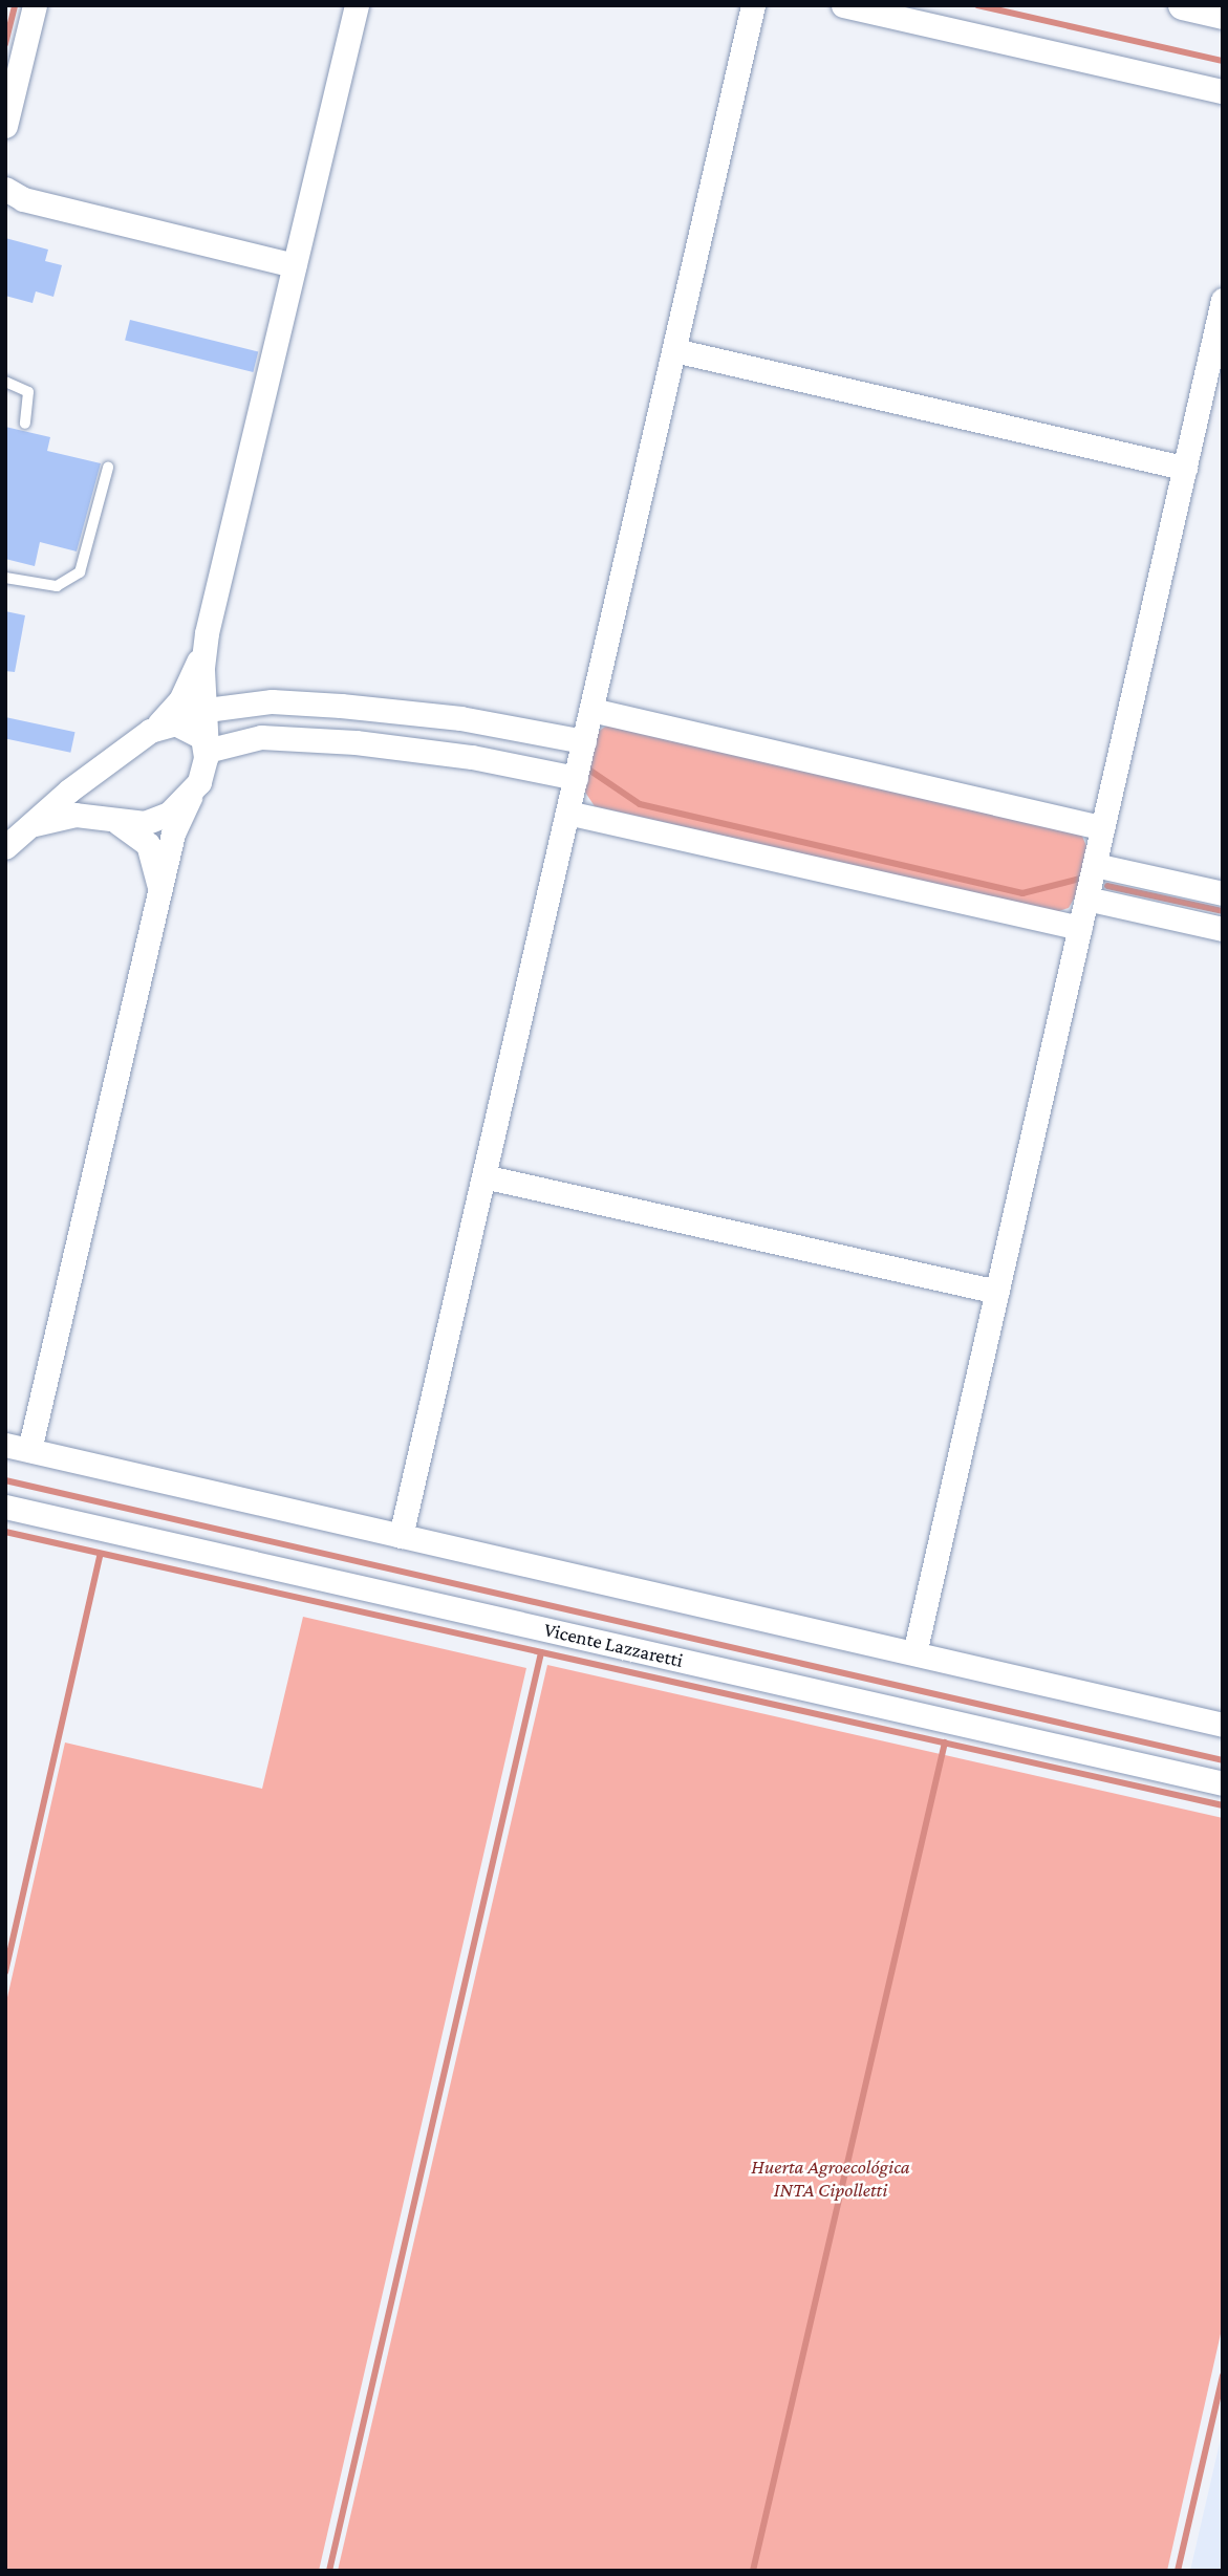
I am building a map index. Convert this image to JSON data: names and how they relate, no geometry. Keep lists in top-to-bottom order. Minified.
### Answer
{"streets":{"street":["Vicente Lazzaretti"]},"parks":["Huerta Agroecológica INTA Cipolletti"]}
